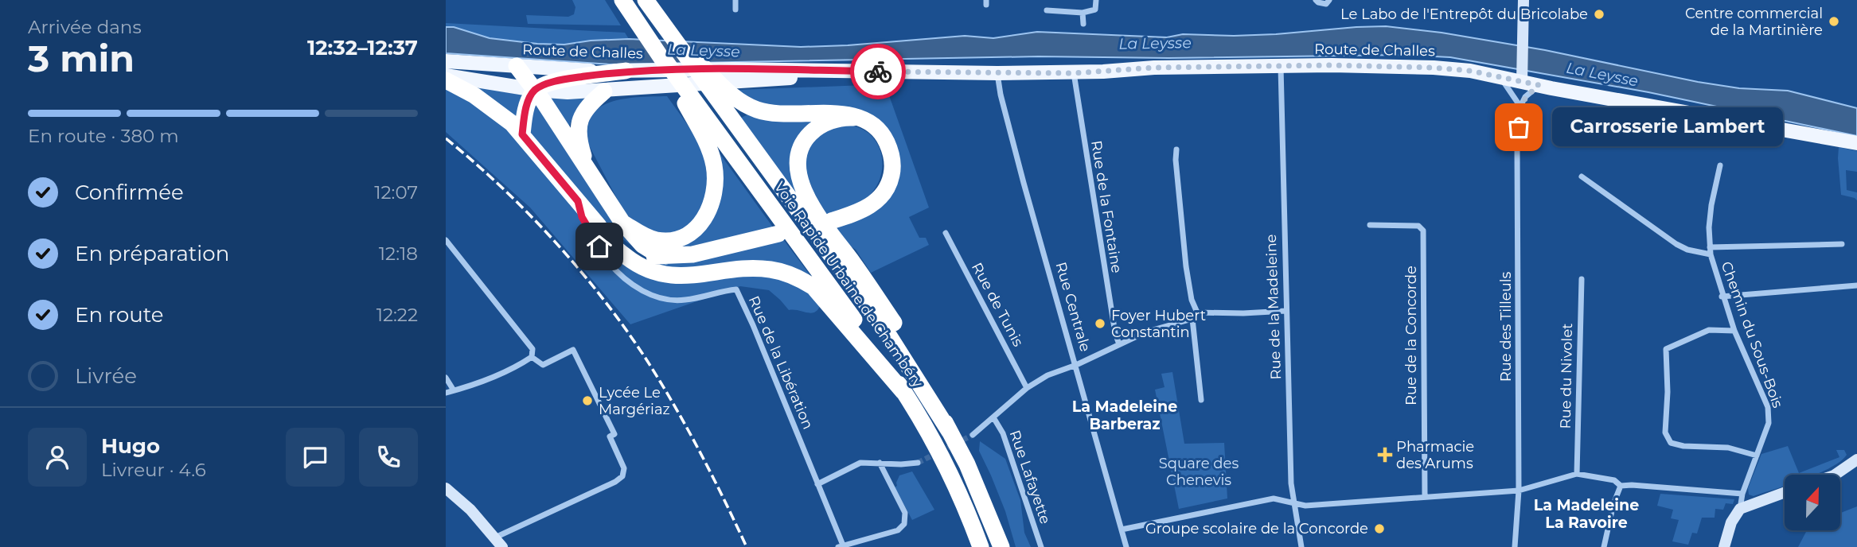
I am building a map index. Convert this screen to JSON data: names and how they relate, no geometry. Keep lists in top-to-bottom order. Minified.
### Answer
{"streets":{"highway":["Voie Rapide Urbaine de Chambéry"],"main road":["Route de Challes"],"street":["Rue de la Fontaine","Rue de Tunis","Rue Centrale","Rue de la Madeleine","Rue des Tilleuls","Chemin du Sous-Bois","Rue de la Concorde","Rue de la Libération","Rue du Nivolet","Rue Lafayette"]},"crossings":[["Route de Challes","Rue de la Fontaine"],["Route de Challes","Rue Centrale"],["Route de Challes","Rue de la Madeleine"]],"districts":["La Madeleine Barberaz","La Madeleine La Ravoire"],"water":["La Leysse"],"parks":["Square des Chenevis"],"places":{"other":["Le Labo de l'Entrepôt du Bricolabe","Centre commercial de la Martinière","Carrosserie Lambert","Foyer Hubert Constantin","Lycée Le Margériaz","Groupe scolaire de la Concorde"],"health":["Pharmacie des Arums"]},"north":"top","page":{"heading":["3 min","Arrivée dans","12:32–12:37"],"panel":["Hugo","Livreur · 4.6"],"bar":"En route · 380 m","bubble":"Carrosserie Lambert","list":[["Confirmée","12:07"],["En préparation","12:18"],["En route","12:22"],"Livrée"]}}
